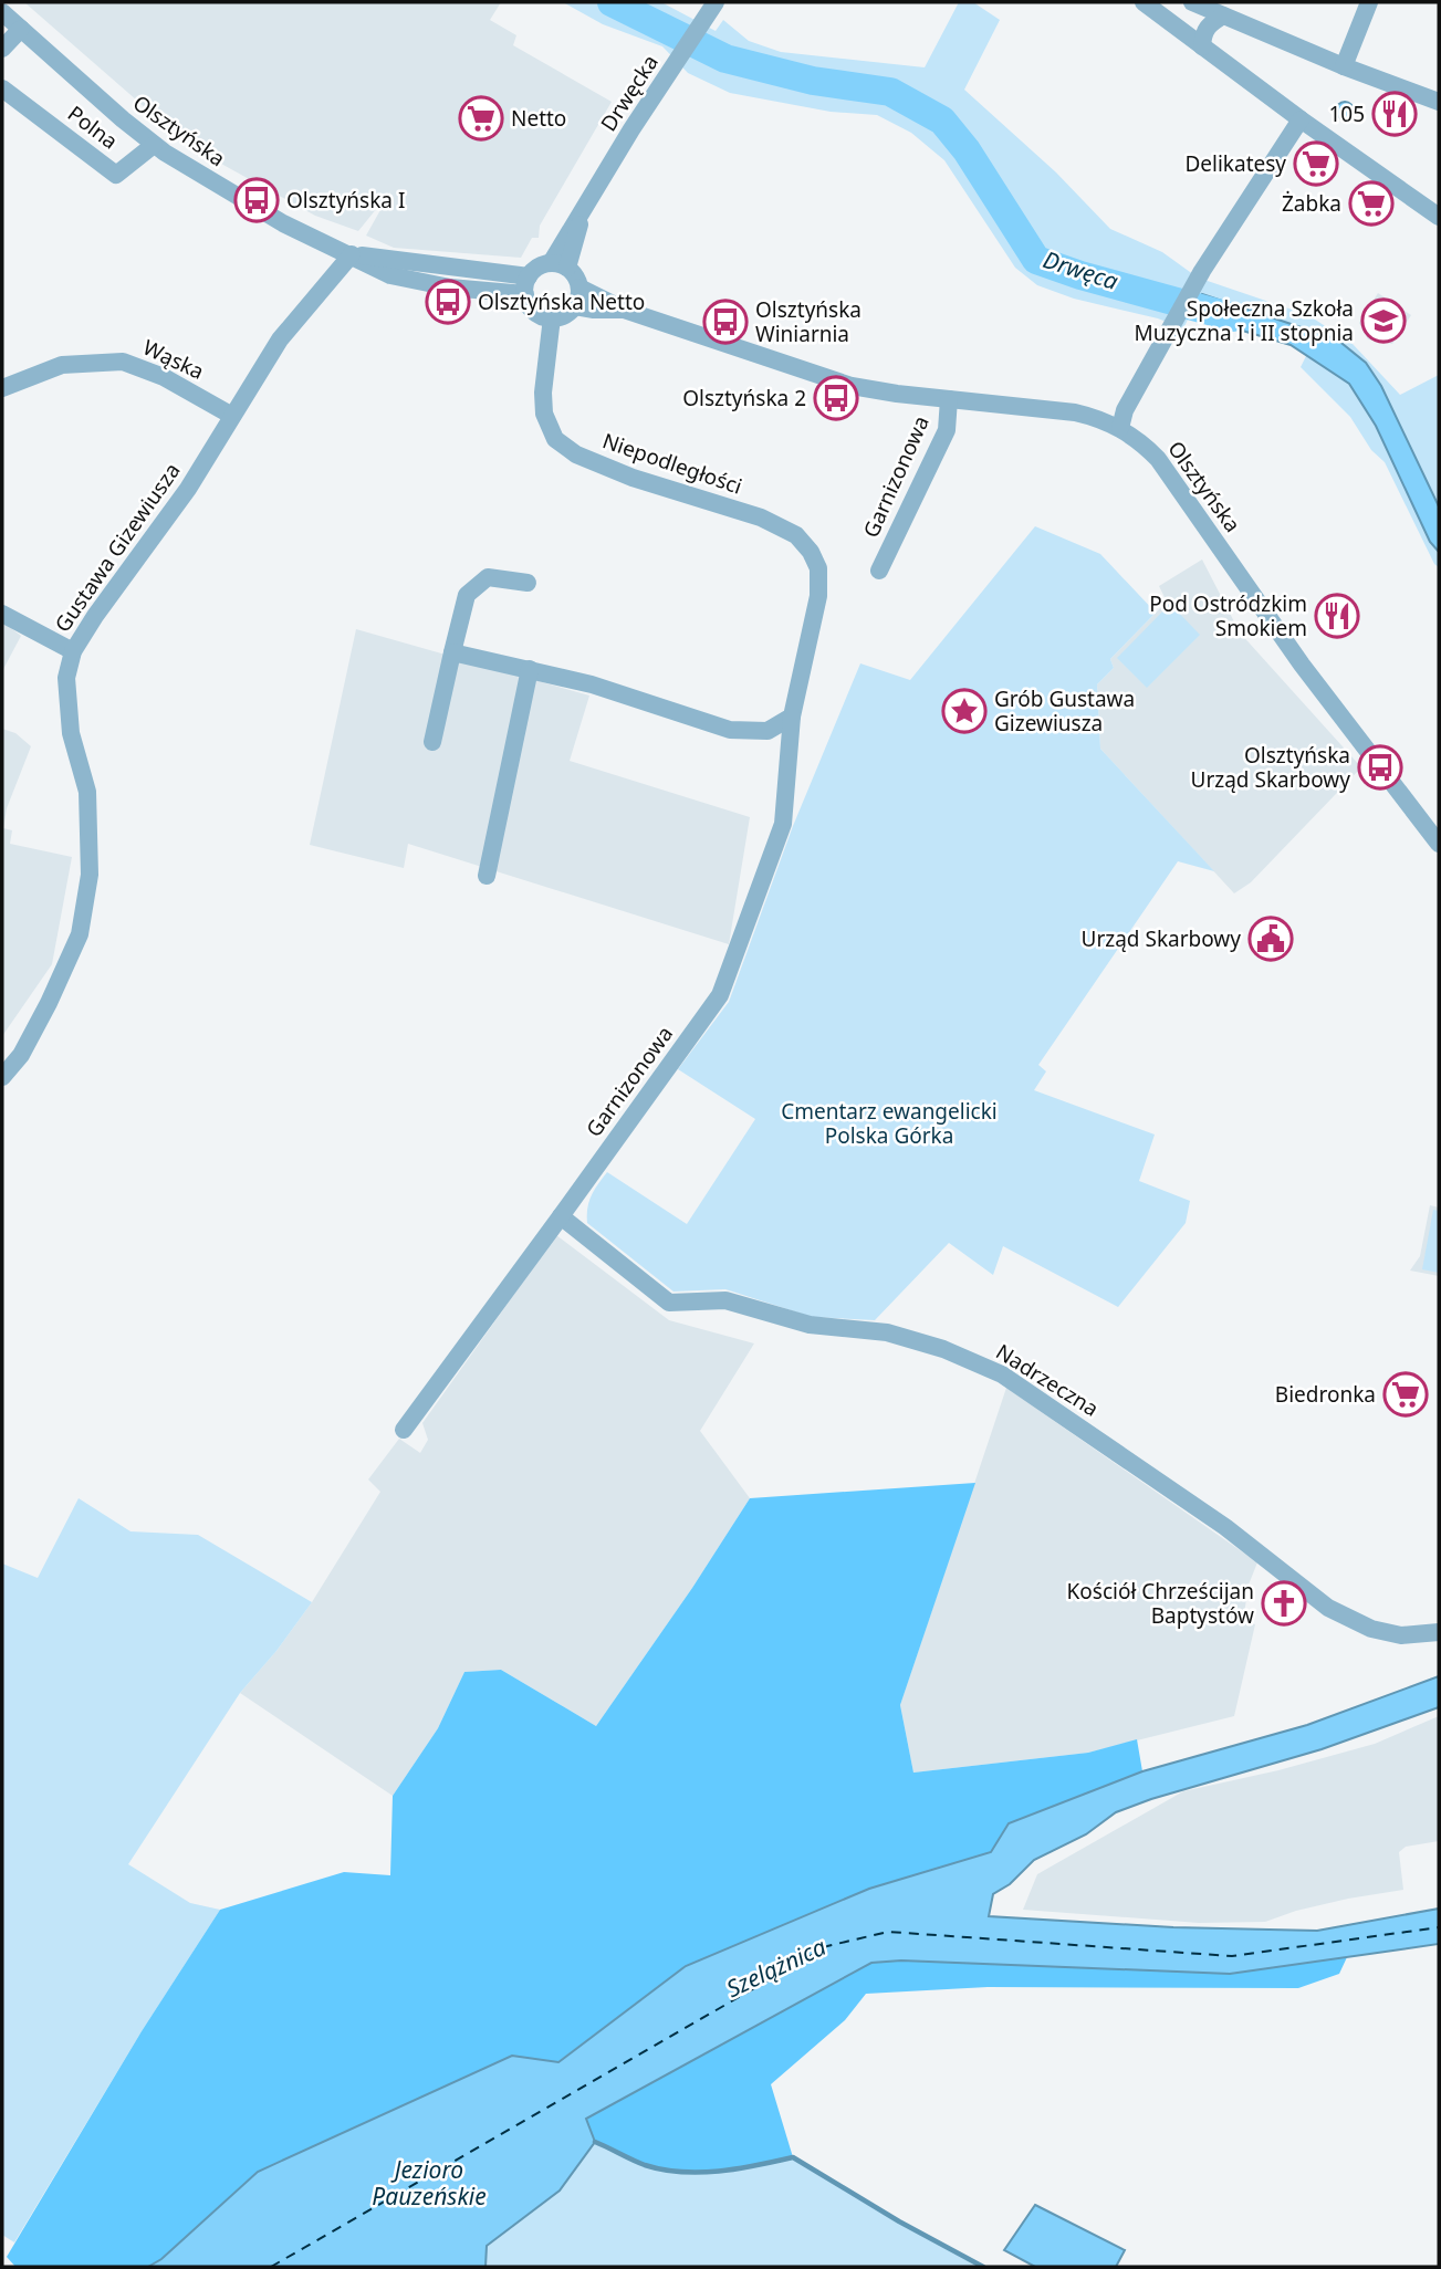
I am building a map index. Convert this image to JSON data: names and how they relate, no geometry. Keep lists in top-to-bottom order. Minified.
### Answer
{"streets":{"street":["Drwęcka","Polna","Olsztyńska","Wąska","Niepodległości","Garnizonowa","Gustawa Gizewiusza","Nadrzeczna"]},"crossings":[["Drwęcka","Olsztyńska"],["Drwęcka","Niepodległości"],["Polna","Olsztyńska"],["Olsztyńska","Niepodległości"],["Olsztyńska","Garnizonowa"],["Olsztyńska","Gustawa Gizewiusza"],["Wąska","Gustawa Gizewiusza"],["Niepodległości","Garnizonowa"],["Garnizonowa","Nadrzeczna"]],"water":["Drwęca","Szelążnica","Jezioro Pauzeńskie"],"parks":["Cmentarz ewangelicki Polska Górka"],"places":{"restaurant":["105","Pod Ostródzkim Smokiem"],"supermarket":["Netto","Delikatesy","Żabka","Biedronka"],"bus stop":["Olsztyńska I","Olsztyńska Netto","Olsztyńska Winiarnia","Olsztyńska 2","Olsztyńska Urząd Skarbowy"],"school or university":["Społeczna Szkoła Muzyczna I i II stopnia"],"place":["Grób Gustawa Gizewiusza"],"public building":["Urząd Skarbowy"],"church":["Kościół Chrześcijan Baptystów"]}}
